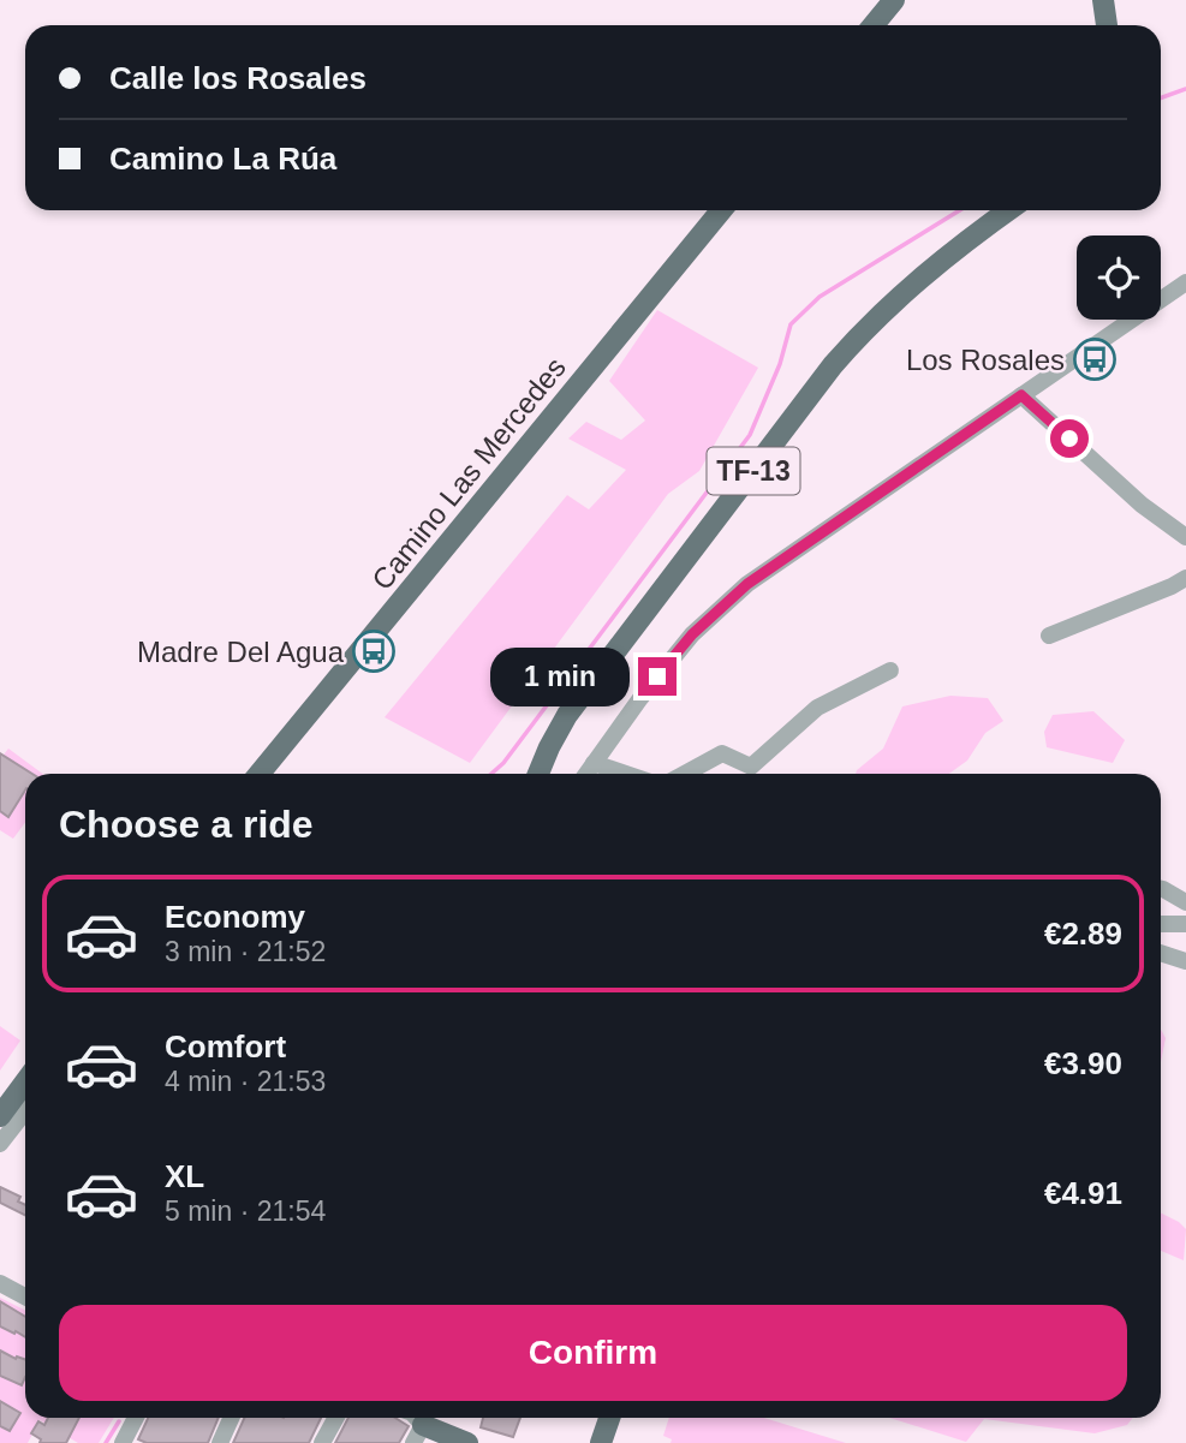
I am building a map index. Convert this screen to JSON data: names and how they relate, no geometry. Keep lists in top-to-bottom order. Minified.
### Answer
{"streets":{"main road":["TF-13","Camino Las Mercedes"]},"places":{"bus stop":["Los Rosales","Madre Del Agua"]},"page":{"banner":["Calle los Rosales","Camino La Rúa"],"bubble":"1 min","heading":"Choose a ride","list":[{"name":"Economy","note":"3 min · 21:52","value":"€2.89"},{"name":"Comfort","note":"4 min · 21:53","value":"€3.90"},{"name":"XL","note":"5 min · 21:54","value":"€4.91"}],"buttons":"Confirm"}}
